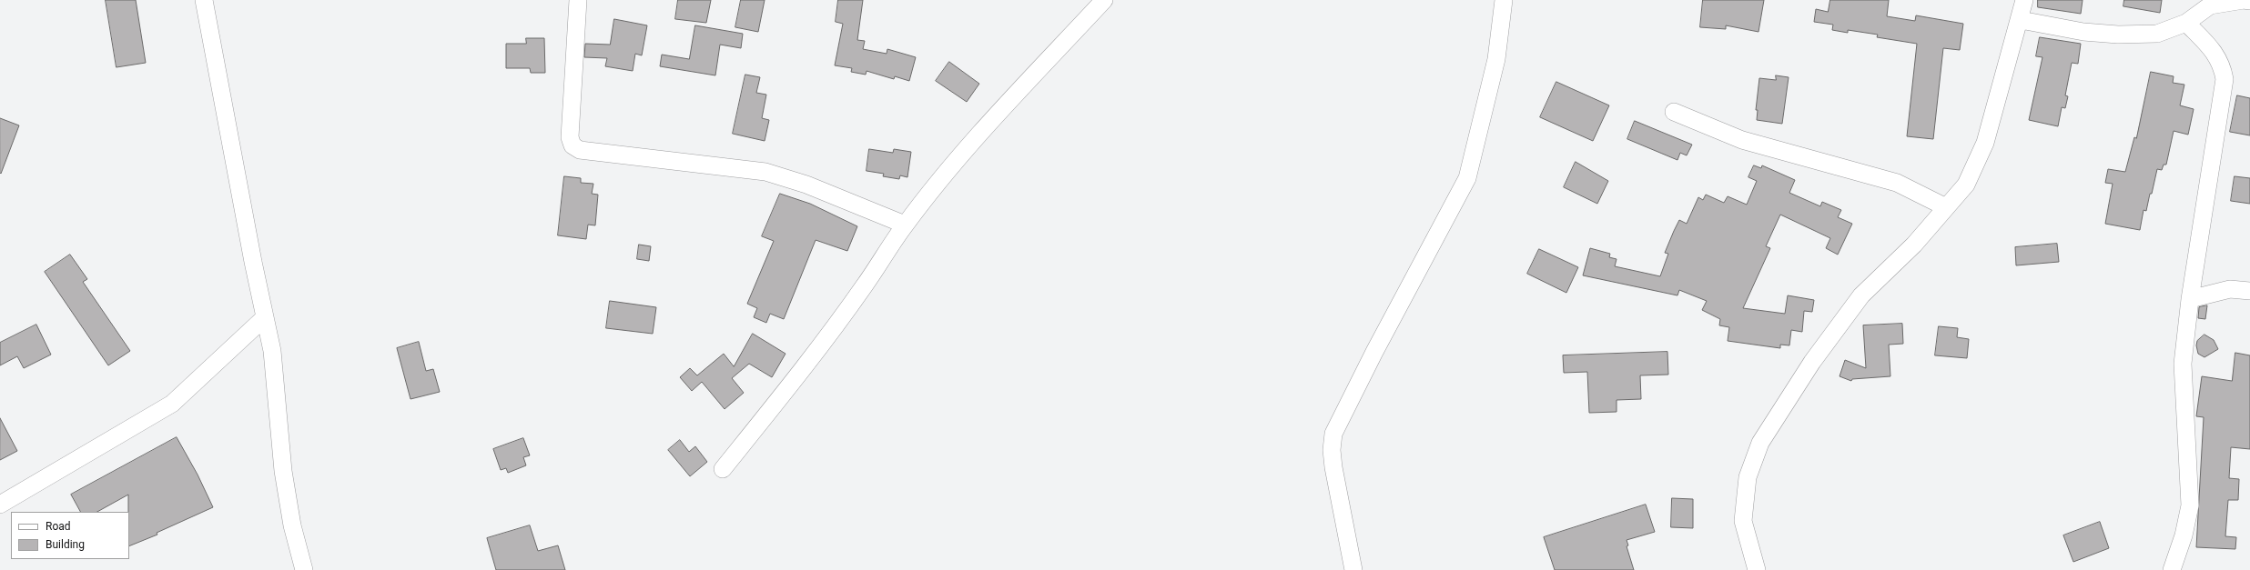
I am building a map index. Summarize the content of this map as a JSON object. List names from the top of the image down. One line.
{"legend":["Road","Building"]}
